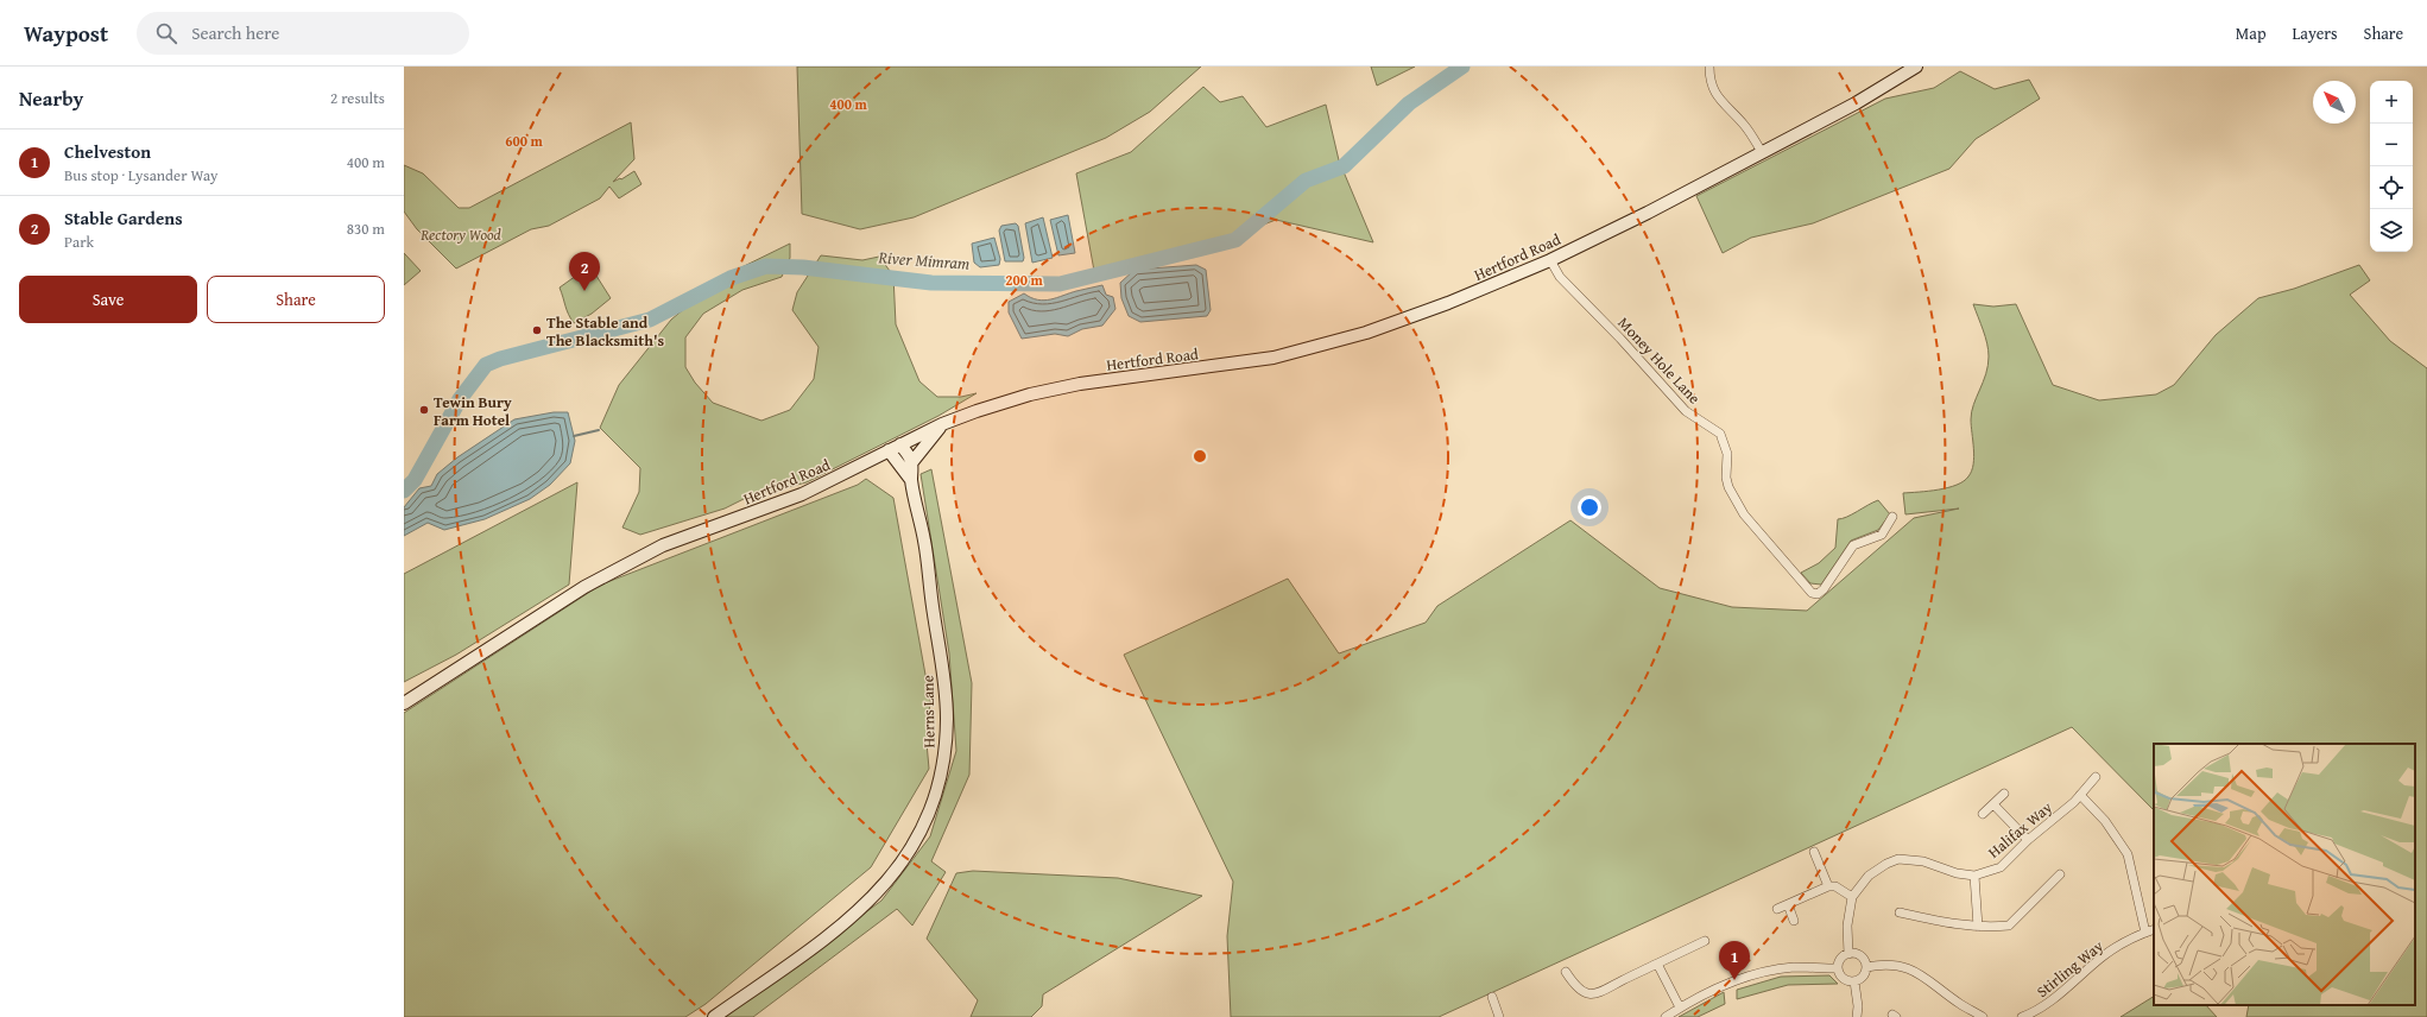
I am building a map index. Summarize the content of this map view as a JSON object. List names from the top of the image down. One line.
{"streets":{"main road":["Hertford Road","Herns Lane"],"street":["Money Hole Lane","Halifax Way","Stirling Way"]},"crossings":[["Hertford Road","Money Hole Lane"],["Hertford Road","Herns Lane"]],"water":["River Mimram"],"parks":["Rectory Wood"],"places":["The Stable and The Blacksmith's","Tewin Bury Farm Hotel"],"north":"top left","page":{"header":"Waypost","search":"Search here","nav":["Map","Layers","Share"],"heading":["Nearby","2 results"],"map_buttons":["+","−"],"list":[{"mark":"1","name":"Chelveston","note":"Bus stop · Lysander Way","value":"400 m"},{"mark":"2","name":"Stable Gardens","note":"Park","value":"830 m"}],"pins":["2","1"],"buttons":["Save","Share"]},"rings":["400 m","600 m","200 m"]}
